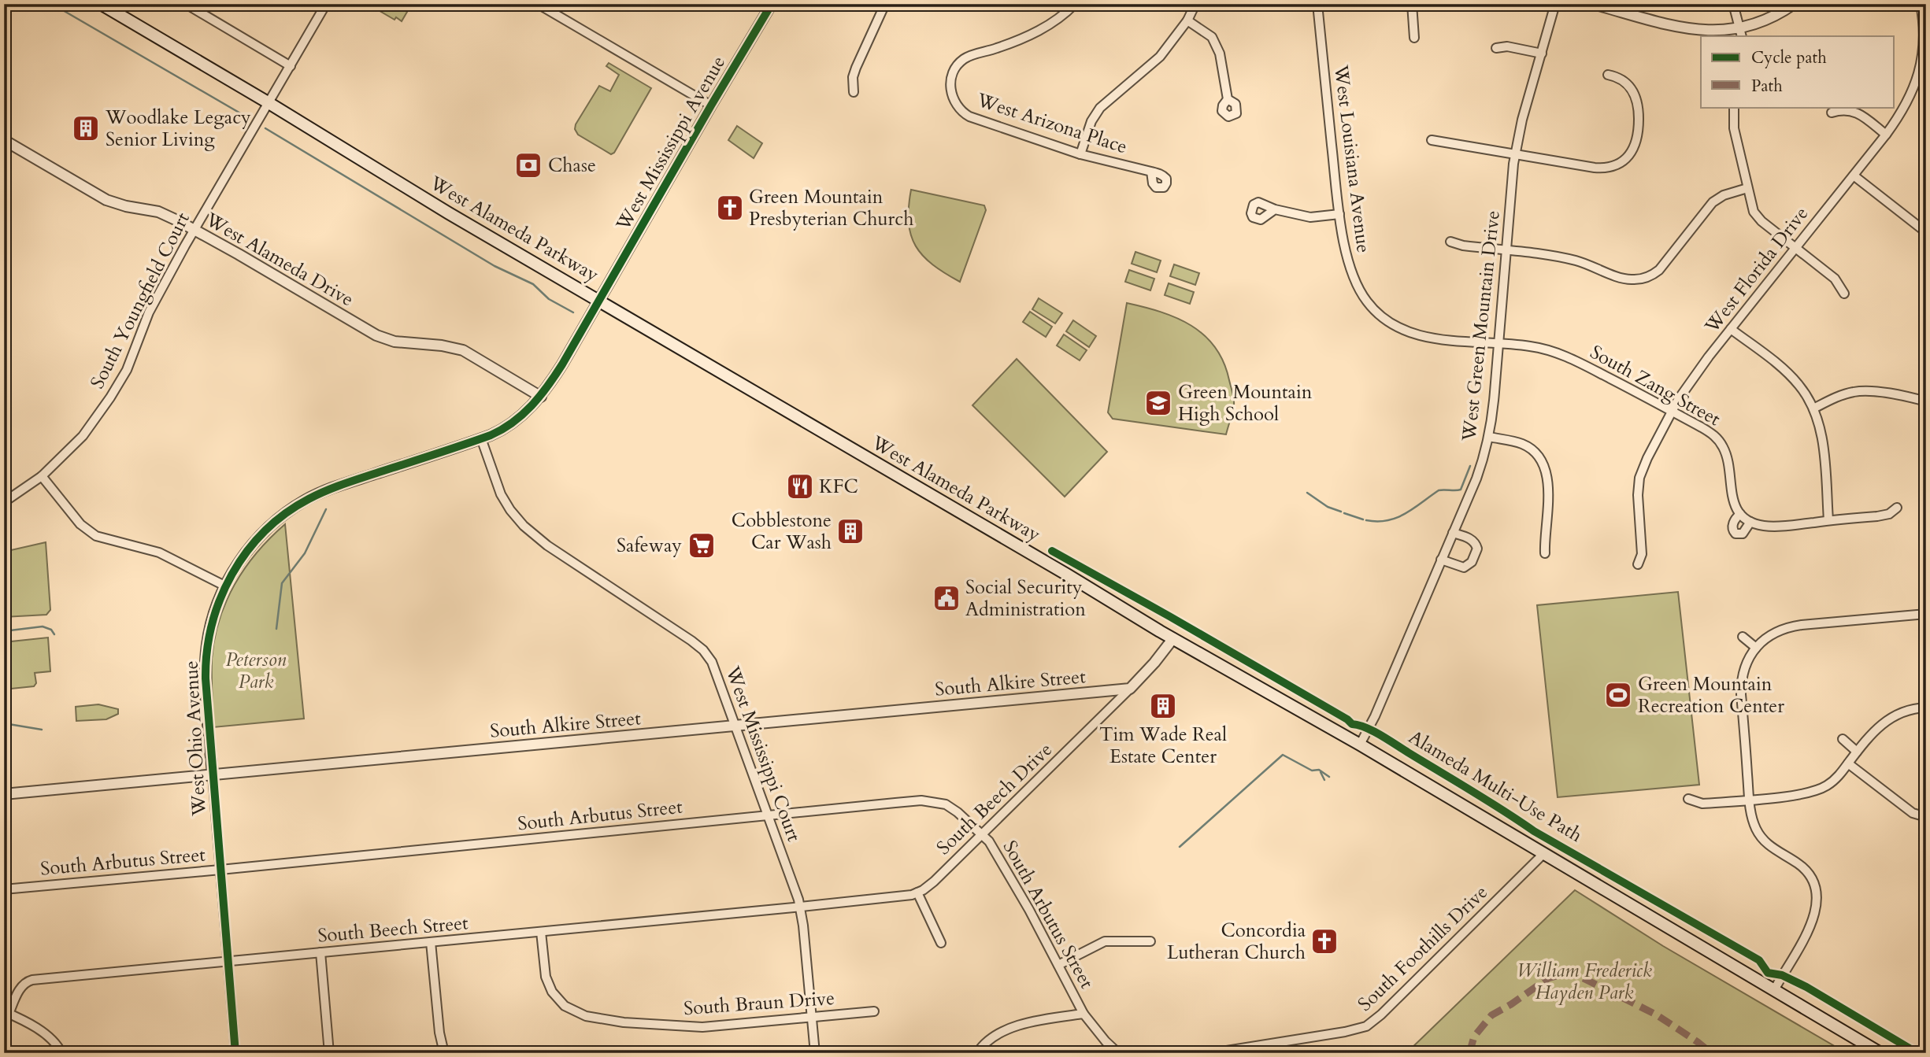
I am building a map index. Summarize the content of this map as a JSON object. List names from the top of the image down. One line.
{"streets":{"main road":["West Alameda Parkway"],"street":["West Arizona Place","West Mississippi Avenue","West Louisiana Avenue","West Alameda Drive","West Florida Drive","South Youngfield Court","West Green Mountain Drive","South Zang Street","South Alkire Street","West Ohio Avenue","West Mississippi Court","South Beech Drive","South Arbutus Street","South Beech Street","South Foothills Drive","South Braun Drive"],"cycle path":["Alameda Multi-Use Path"]},"crossings":[["West Mississippi Avenue","West Alameda Parkway"],["West Mississippi Avenue","West Ohio Avenue"],["West Louisiana Avenue","West Green Mountain Drive"],["West Louisiana Avenue","South Zang Street"],["West Alameda Parkway","South Youngfield Court"],["West Alameda Parkway","West Green Mountain Drive"],["West Alameda Parkway","West Ohio Avenue"],["West Alameda Parkway","South Beech Drive"],["West Alameda Parkway","South Foothills Drive"],["West Alameda Drive","South Youngfield Court"],["West Alameda Drive","West Ohio Avenue"],["West Florida Drive","South Zang Street"],["West Green Mountain Drive","South Zang Street"],["South Alkire Street","West Ohio Avenue"],["South Alkire Street","West Mississippi Court"],["South Alkire Street","South Beech Drive"],["West Ohio Avenue","West Mississippi Court"],["West Ohio Avenue","South Arbutus Street"],["West Ohio Avenue","South Beech Street"],["West Mississippi Court","South Beech Drive"],["West Mississippi Court","South Arbutus Street"],["West Mississippi Court","South Beech Street"],["West Mississippi Court","South Braun Drive"],["South Beech Drive","South Arbutus Street"],["South Beech Drive","South Beech Street"],["South Beech Street","South Braun Drive"]],"parks":["Peterson Park","William Frederick Hayden Park"],"places":{"building":["Woodlake Legacy Senior Living","Cobblestone Car Wash","Tim Wade Real Estate Center"],"bank":["Chase"],"church":["Green Mountain Presbyterian Church","Concordia Lutheran Church"],"school or university":["Green Mountain High School"],"restaurant":["KFC"],"supermarket":["Safeway"],"public building":["Social Security Administration"],"sports":["Green Mountain Recreation Center"]},"legend":["Cycle path","Path"]}
